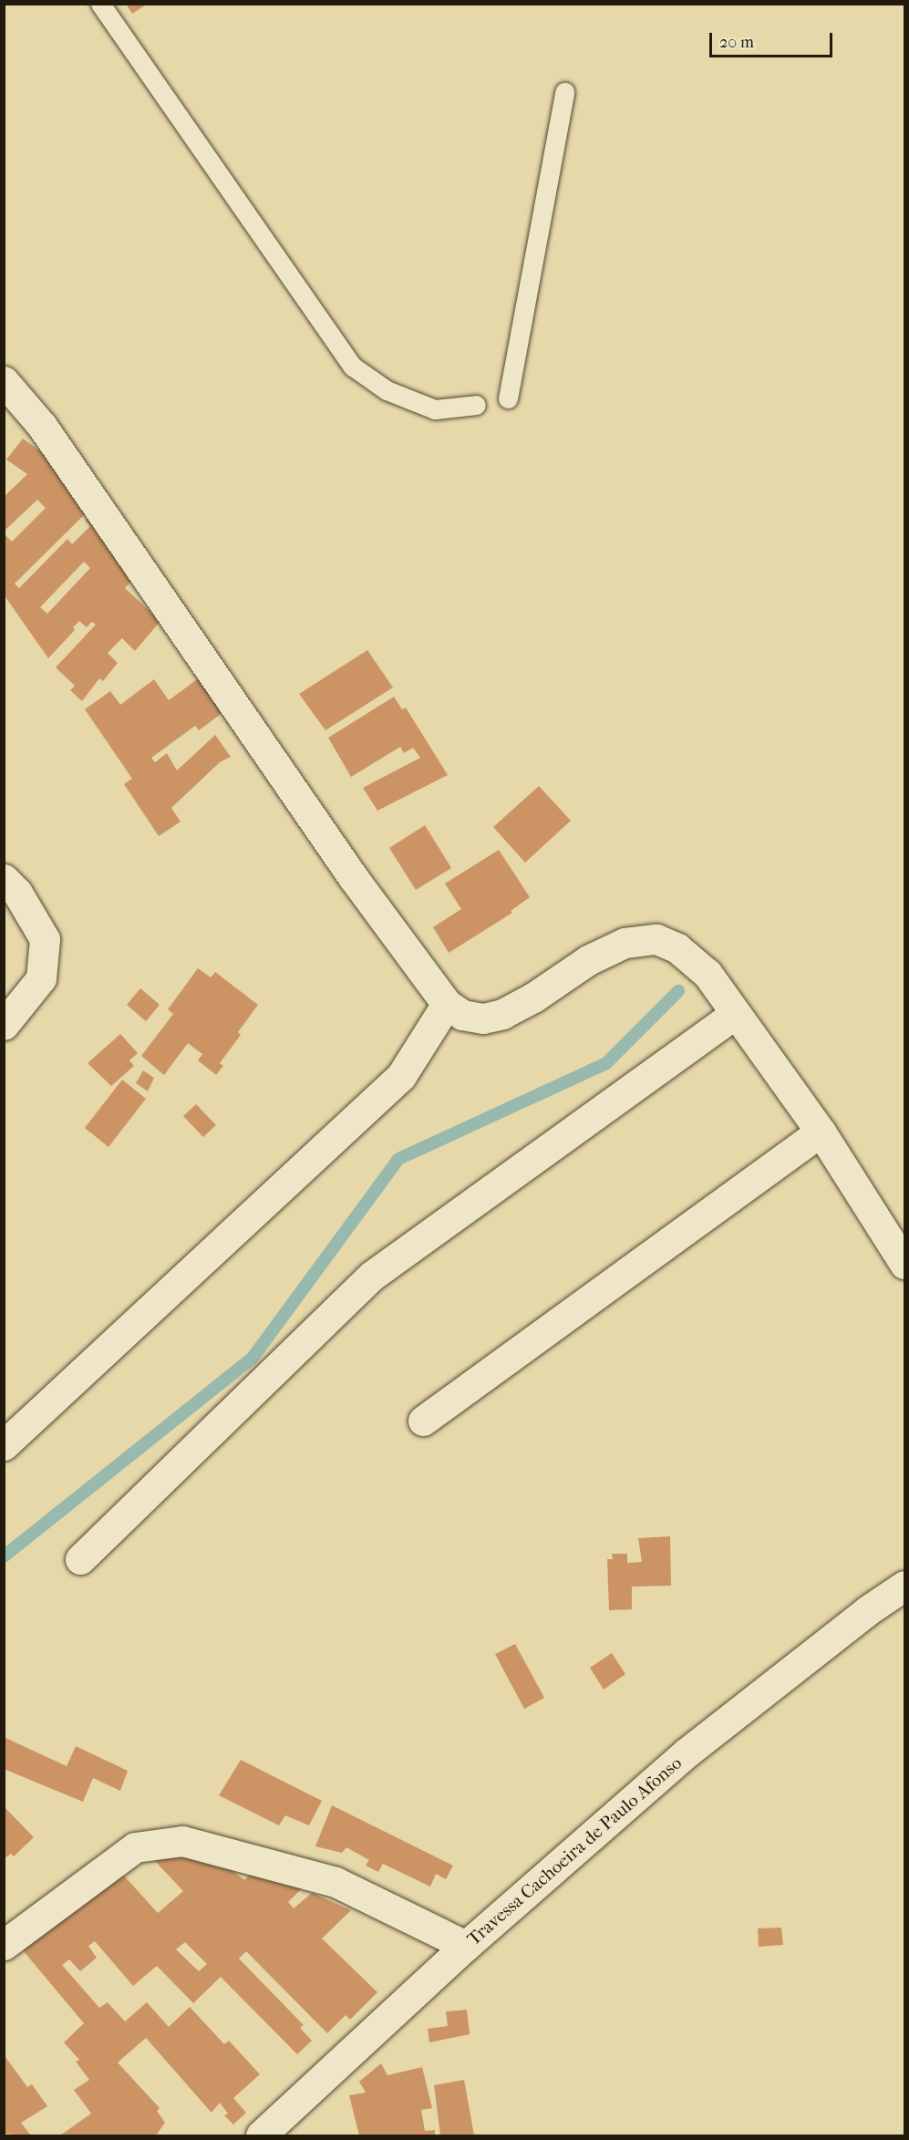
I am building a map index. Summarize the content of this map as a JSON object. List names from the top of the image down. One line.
{"streets":{"street":["Travessa Cachoeira de Paulo Afonso"]},"scale_bar":"20 m"}
